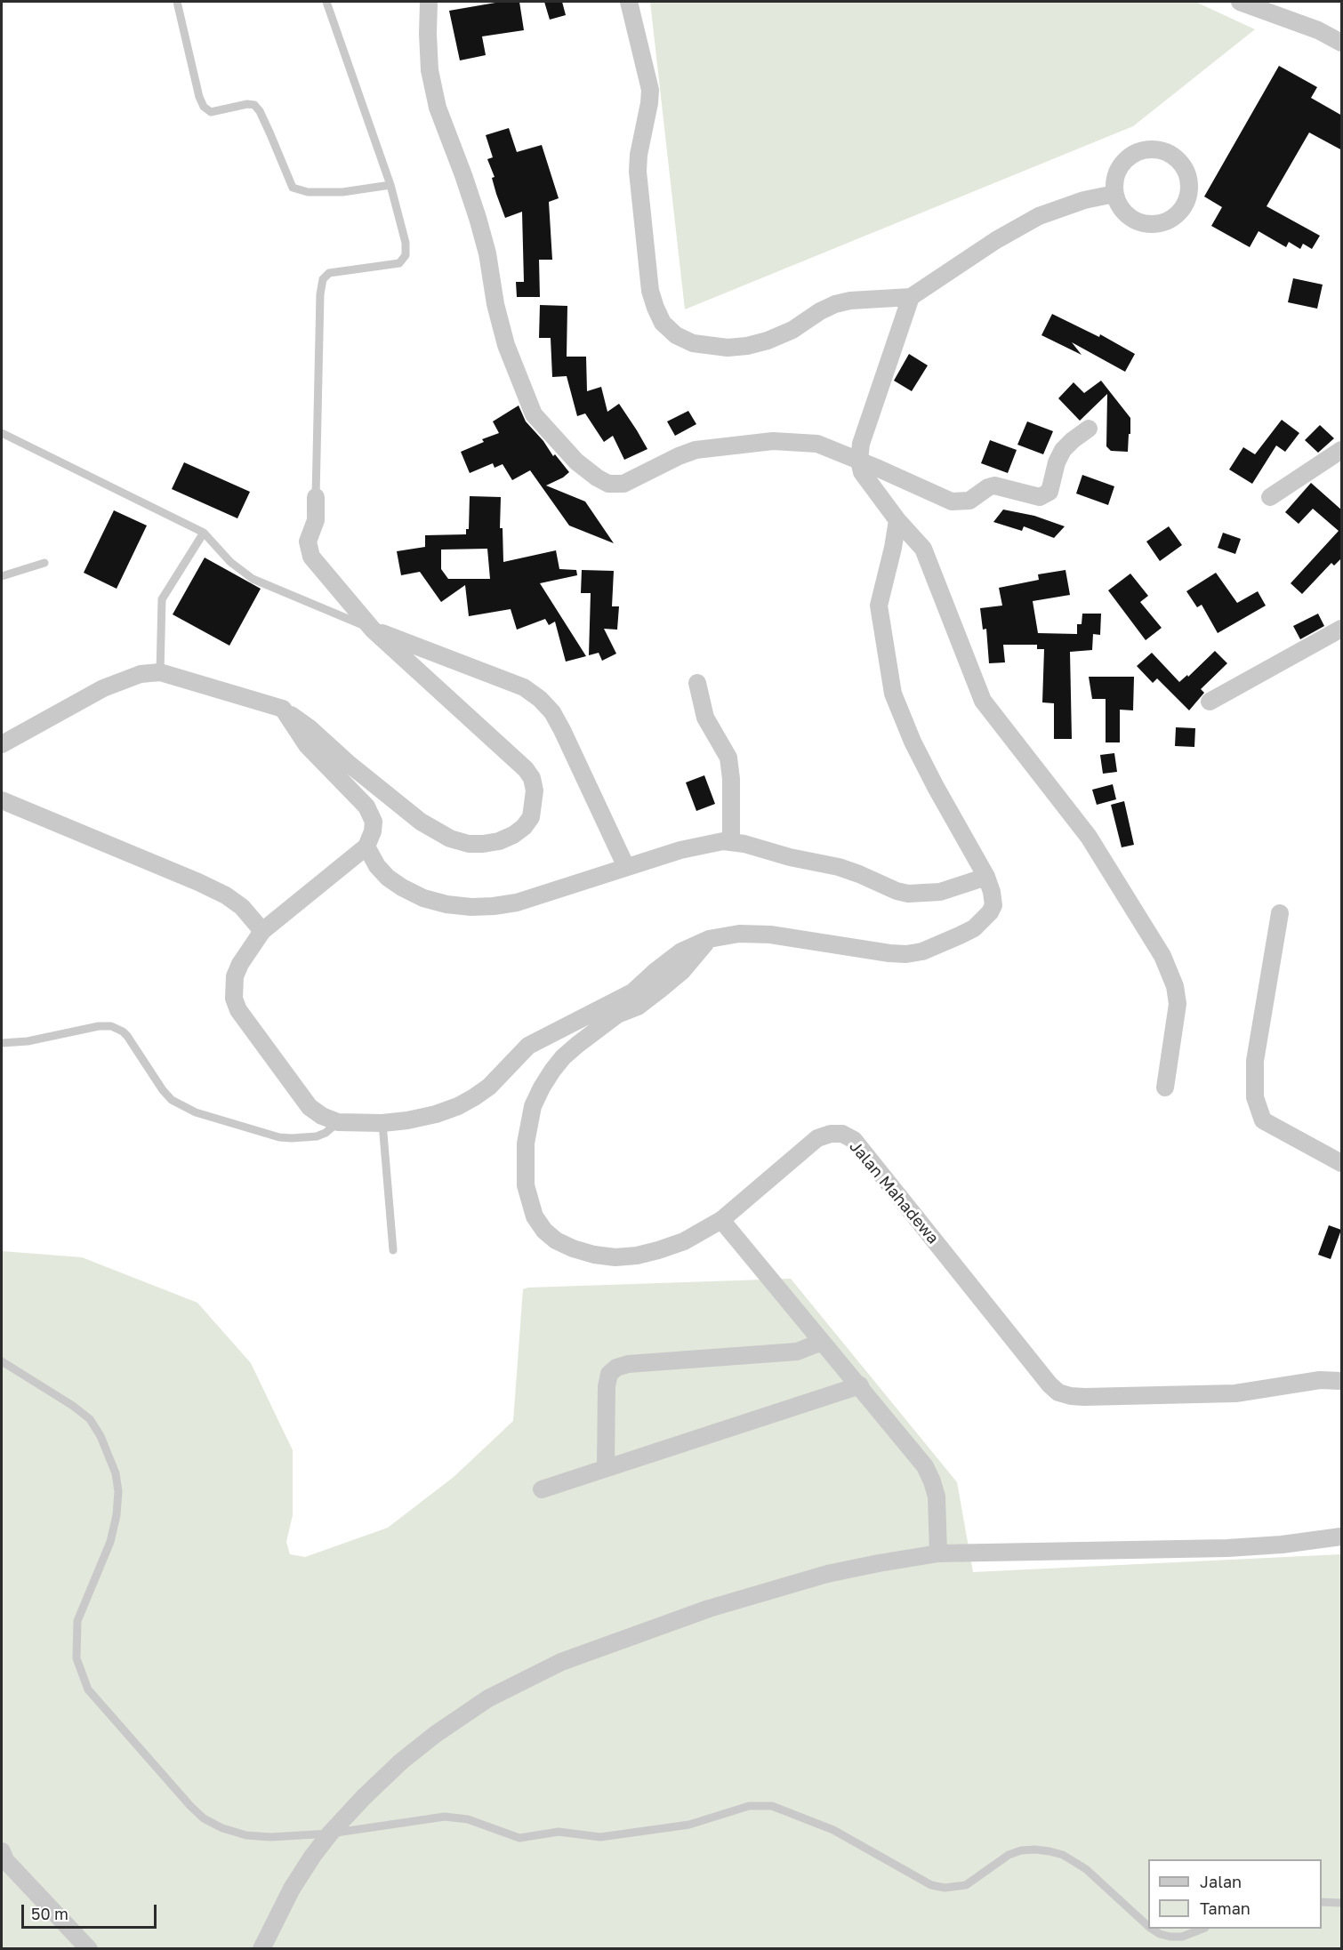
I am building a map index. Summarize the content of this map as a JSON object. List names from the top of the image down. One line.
{"streets":{"street":["Jalan Mahadewa"]},"legend":["Jalan","Taman"],"scale_bar":"50 m"}
